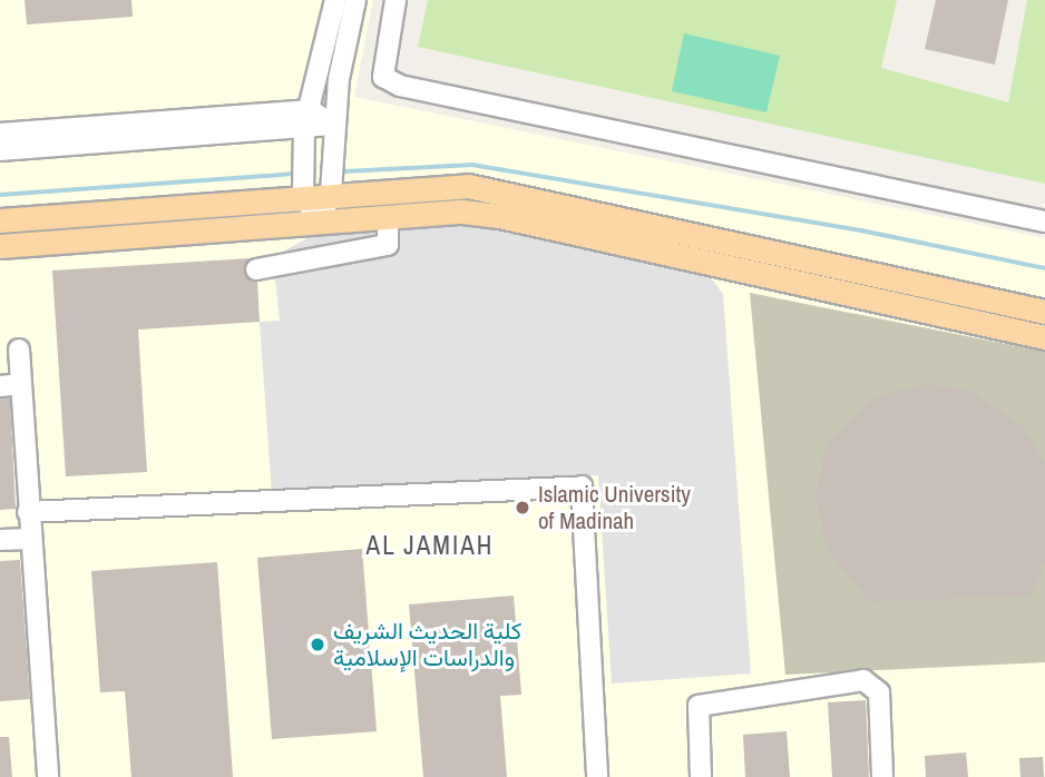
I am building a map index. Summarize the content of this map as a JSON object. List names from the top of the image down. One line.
{"districts":["AL JAMIAH"],"places":["Islamic University of Madinah","كلية الحديث الشريف والدراسات الإسلامية"]}
